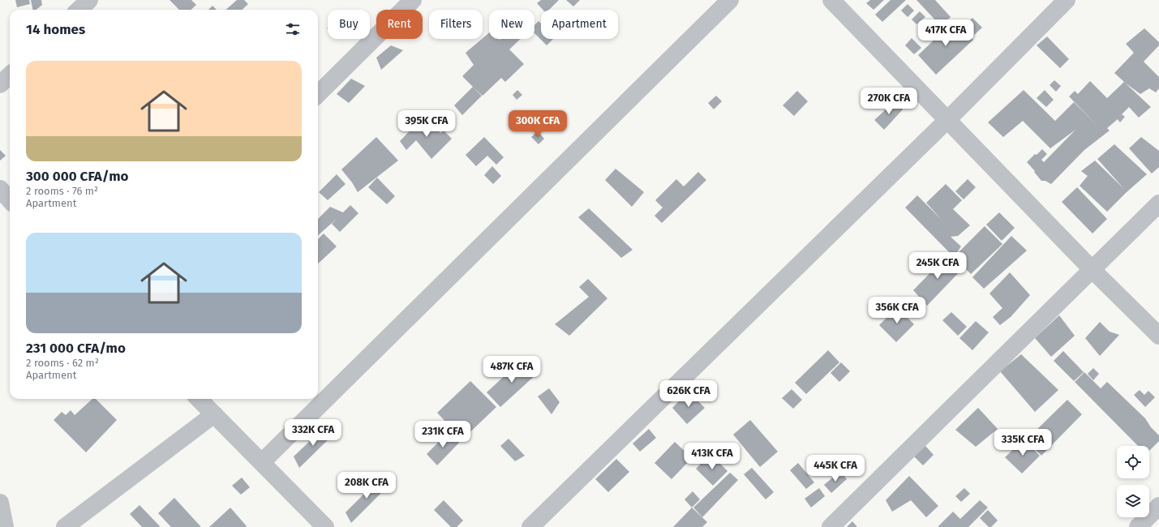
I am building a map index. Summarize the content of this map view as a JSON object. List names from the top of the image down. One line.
{"page":{"chip":["Buy","Rent","Filters","New","Apartment"],"heading":"14 homes","price":["417K CFA","270K CFA","395K CFA","300K CFA","245K CFA","356K CFA","487K CFA","626K CFA","332K CFA","231K CFA","335K CFA","413K CFA","445K CFA","208K CFA"],"list":[{"name":"300 000 CFA/mo","note":"2 rooms · 76 m² · Apartment"},{"name":"231 000 CFA/mo","note":"2 rooms · 62 m² · Apartment"}]}}
